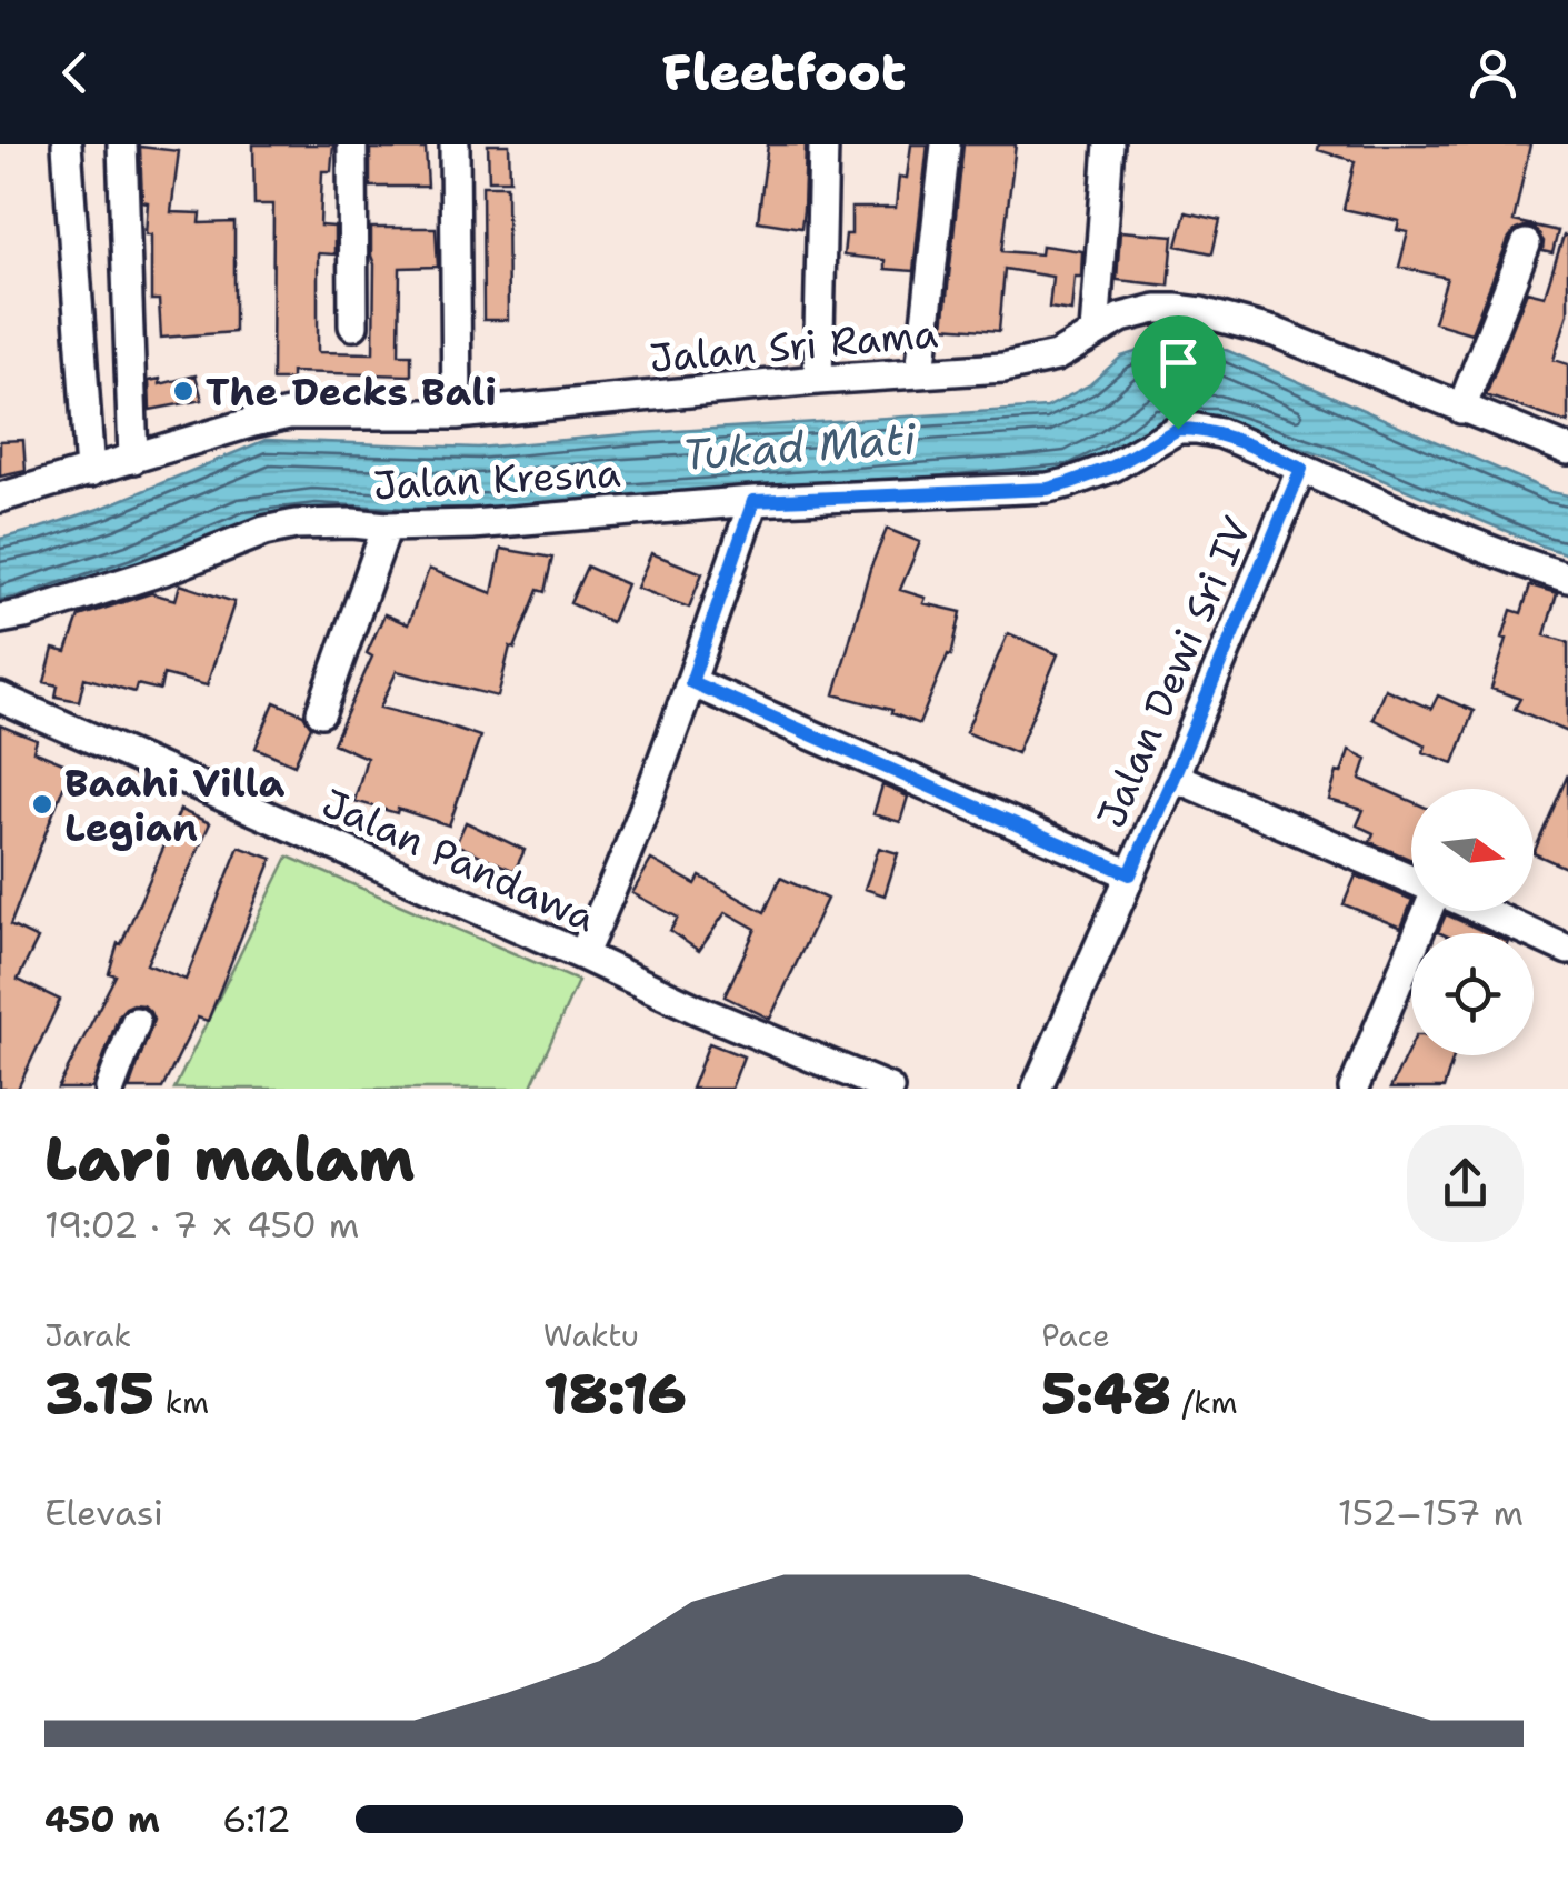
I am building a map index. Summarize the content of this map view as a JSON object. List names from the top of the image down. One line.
{"streets":{"street":["Jalan Sri Rama","Jalan Kresna","Jalan Dewi Sri IV","Jalan Pandawa"]},"crossings":[["Jalan Kresna","Jalan Dewi Sri IV"]],"water":["Tukad Mati"],"places":["The Decks Bali","Baahi Villa Legian"],"north":"right","page":{"header":"Fleetfoot","heading":["Lari malam","19:02 · 7 × 450 m"],"stats":[["Jarak","3.15 km"],["Waktu","18:16"],["Pace","5:48 /km"]],"chart":["Elevasi","152–157 m"],"list":[{"name":"450 m","note":"6:12"}]}}
